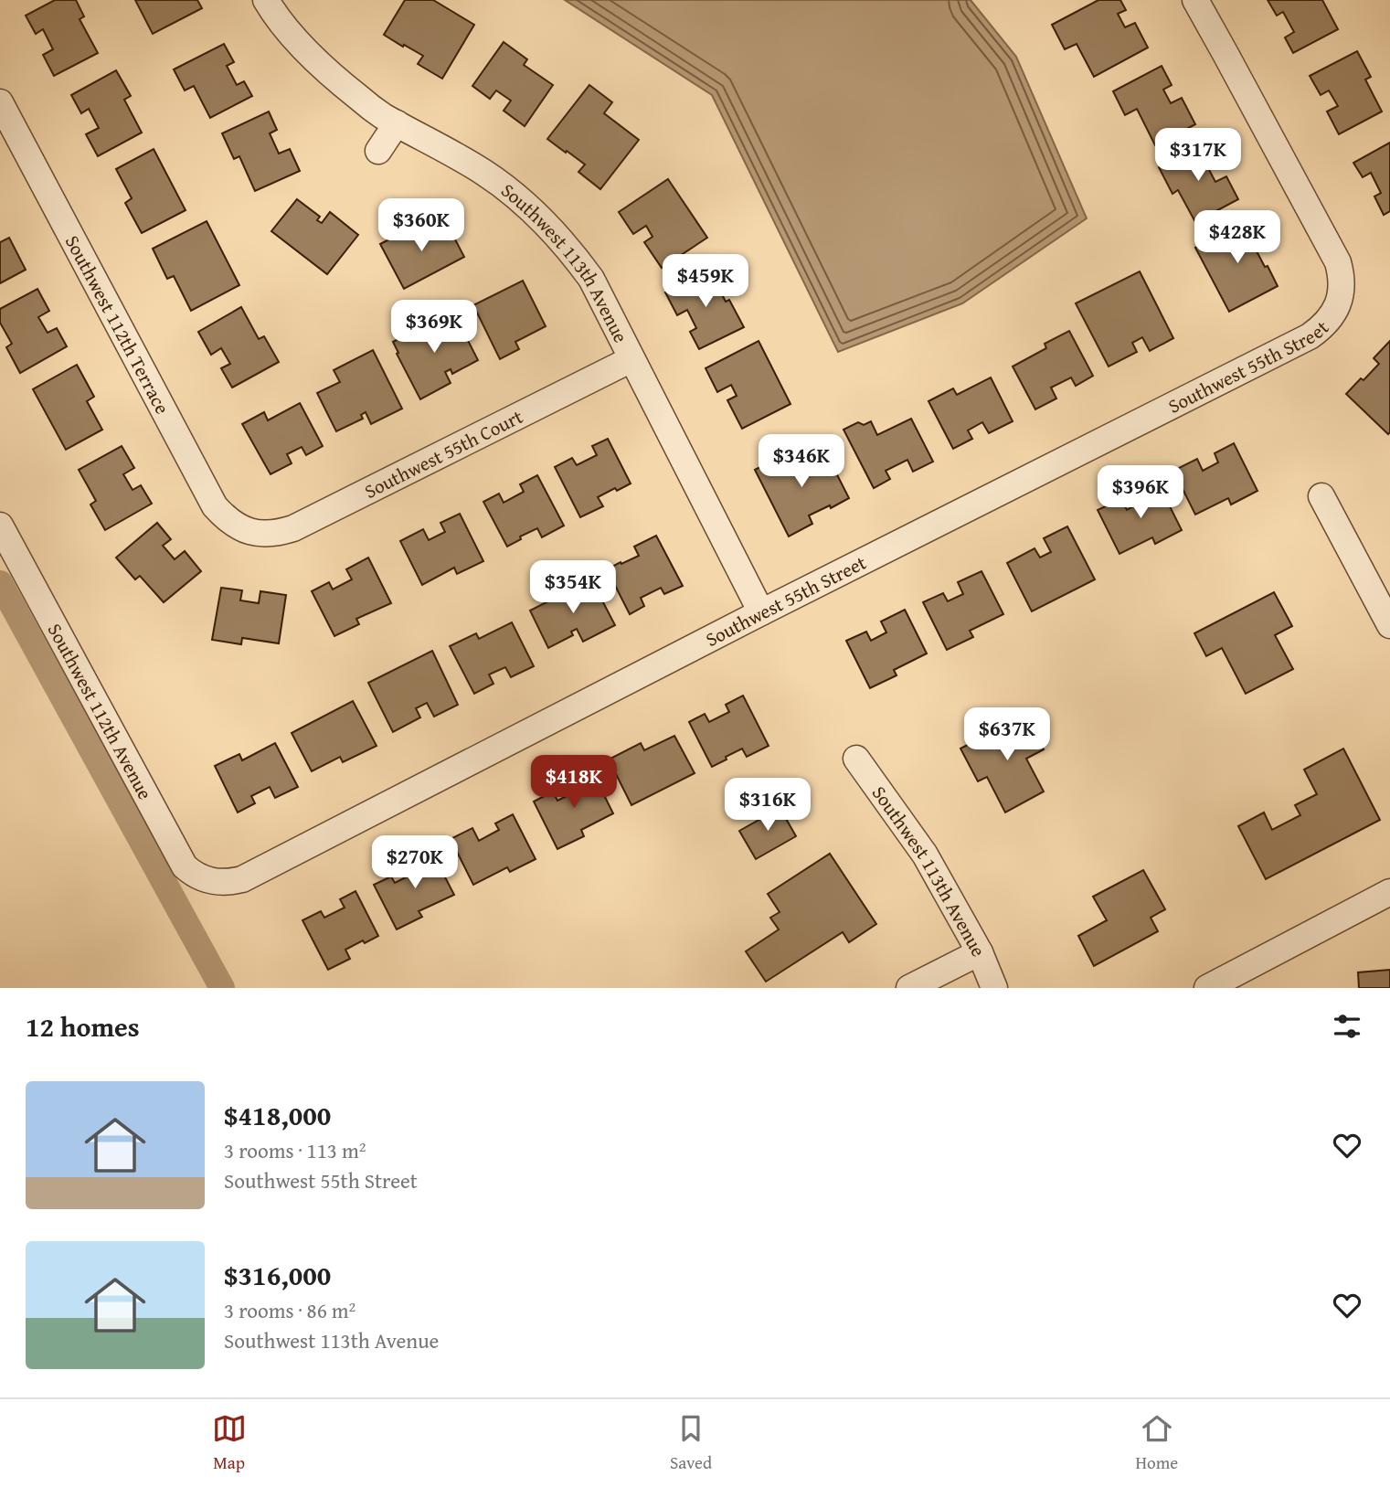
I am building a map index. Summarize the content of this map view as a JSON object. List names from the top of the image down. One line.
{"streets":{"street":["Southwest 113th Avenue","Southwest 112th Terrace","Southwest 55th Street","Southwest 55th Court","Southwest 112th Avenue"]},"crossings":[["Southwest 113th Avenue","Southwest 55th Street"],["Southwest 113th Avenue","Southwest 55th Court"],["Southwest 112th Terrace","Southwest 55th Court"],["Southwest 55th Street","Southwest 112th Avenue"]],"page":{"price":["$317K","$360K","$428K","$459K","$369K","$346K","$396K","$354K","$637K","$418K","$316K","$270K"],"heading":"12 homes","list":[{"name":"$418,000","note":"3 rooms · 113 m² · Southwest 55th Street"},{"name":"$316,000","note":"3 rooms · 86 m² · Southwest 113th Avenue"}],"tabs":["Map","Saved","Home"]}}
